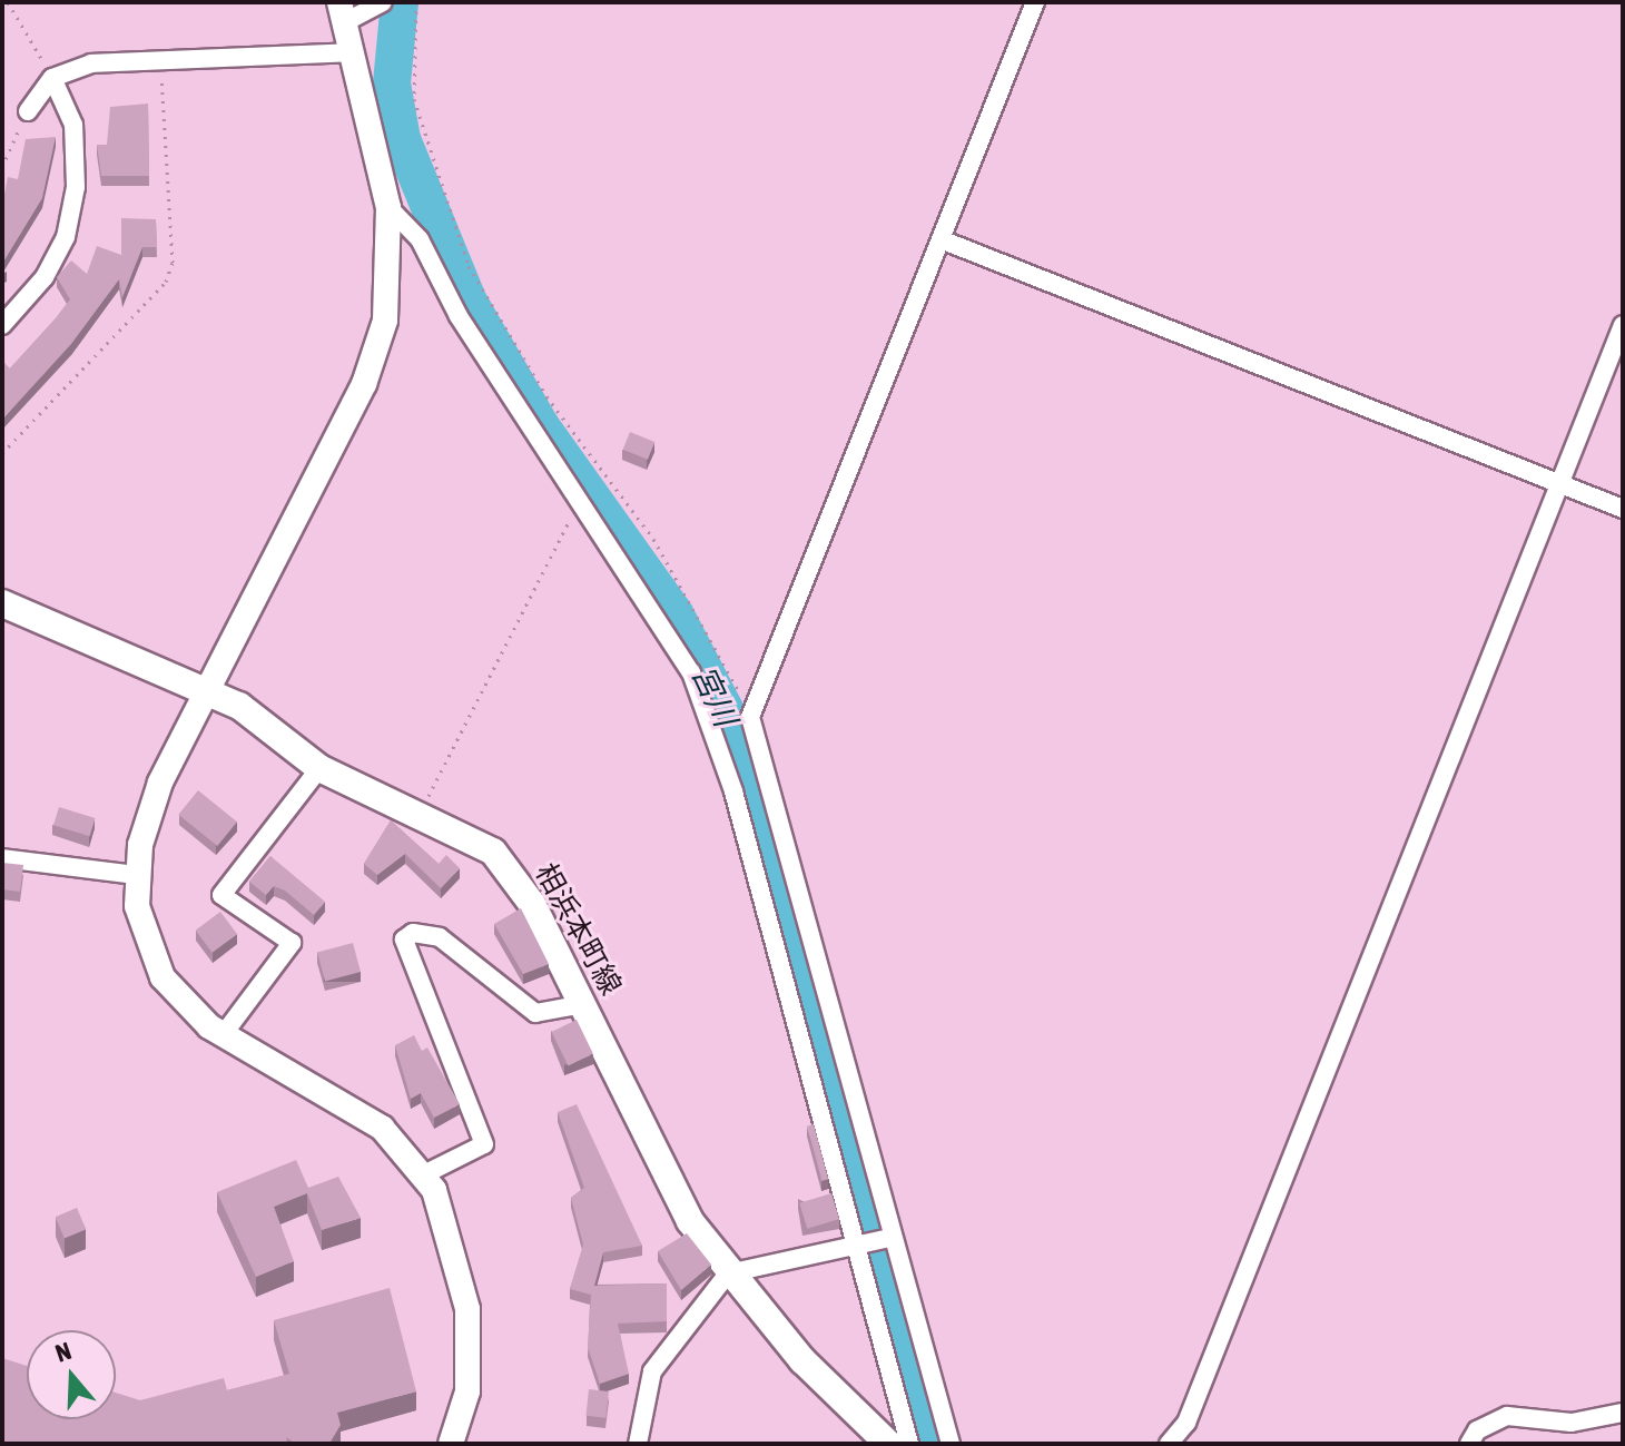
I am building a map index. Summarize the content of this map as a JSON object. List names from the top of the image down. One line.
{"streets":{"main road":["相浜本町線"]},"water":["宮川"],"north":"top"}
